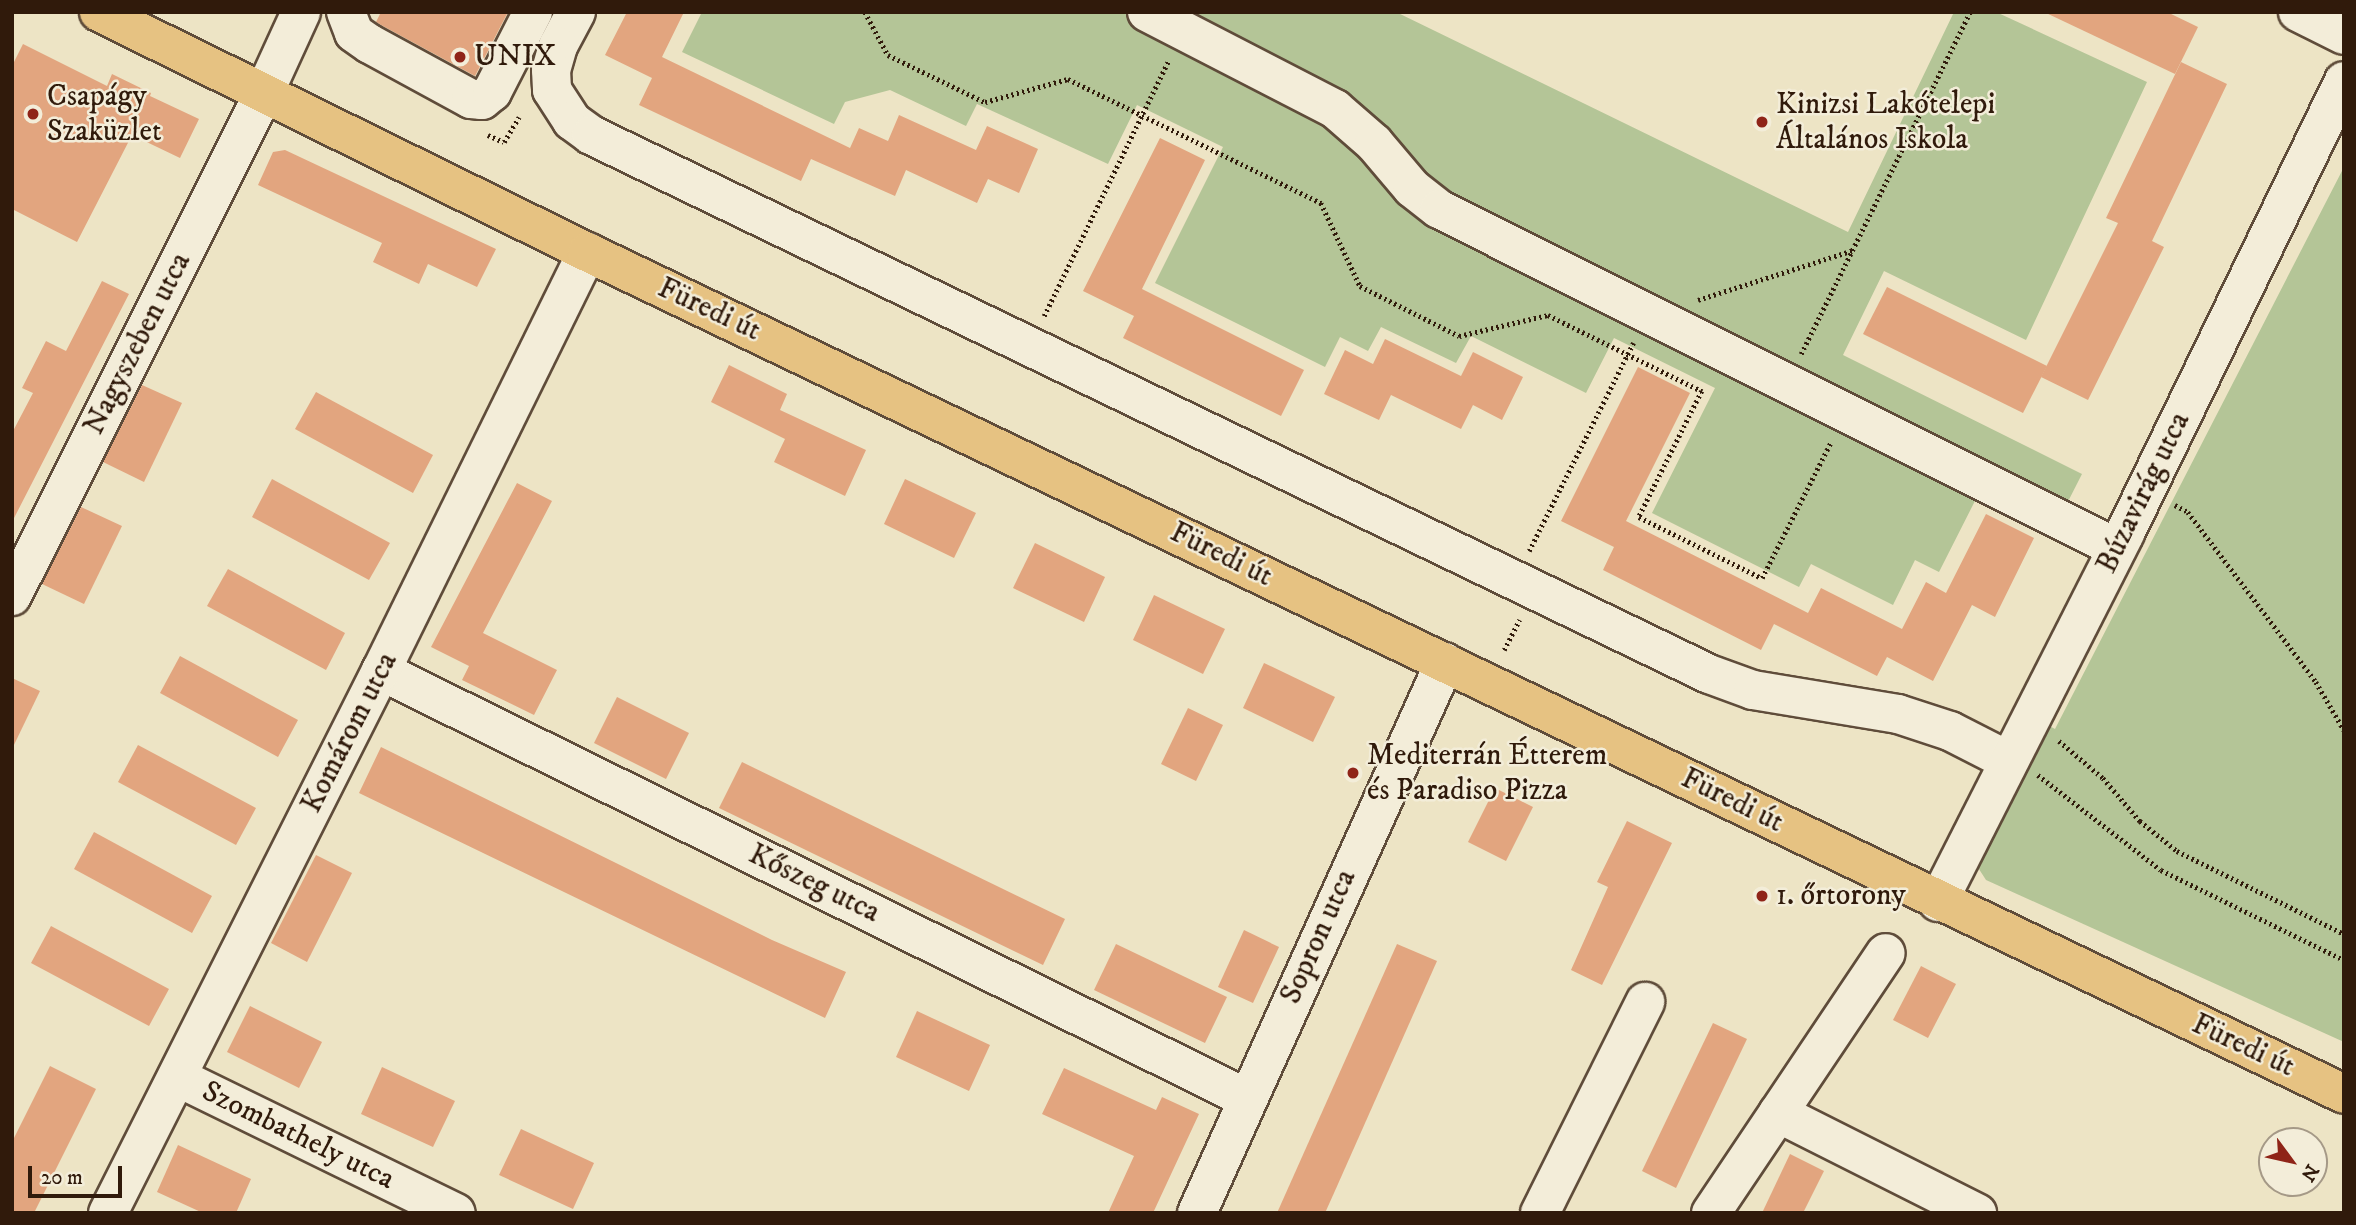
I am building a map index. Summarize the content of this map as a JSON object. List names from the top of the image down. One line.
{"streets":{"main road":["Füredi út"],"street":["Nagyszeben utca","Búzavirág utca","Komárom utca","Kőszeg utca","Sopron utca","Szombathely utca"]},"crossings":[["Füredi út","Nagyszeben utca"],["Füredi út","Búzavirág utca"],["Füredi út","Komárom utca"],["Füredi út","Sopron utca"],["Komárom utca","Kőszeg utca"],["Komárom utca","Szombathely utca"],["Kőszeg utca","Sopron utca"]],"places":["UNIX","Csapágy Szaküzlet","Kinizsi Lakótelepi Általános Iskola","Mediterrán Étterem és Paradiso Pizza","1. őrtorony"],"scale_bar":"20 m","north":"bottom right"}
